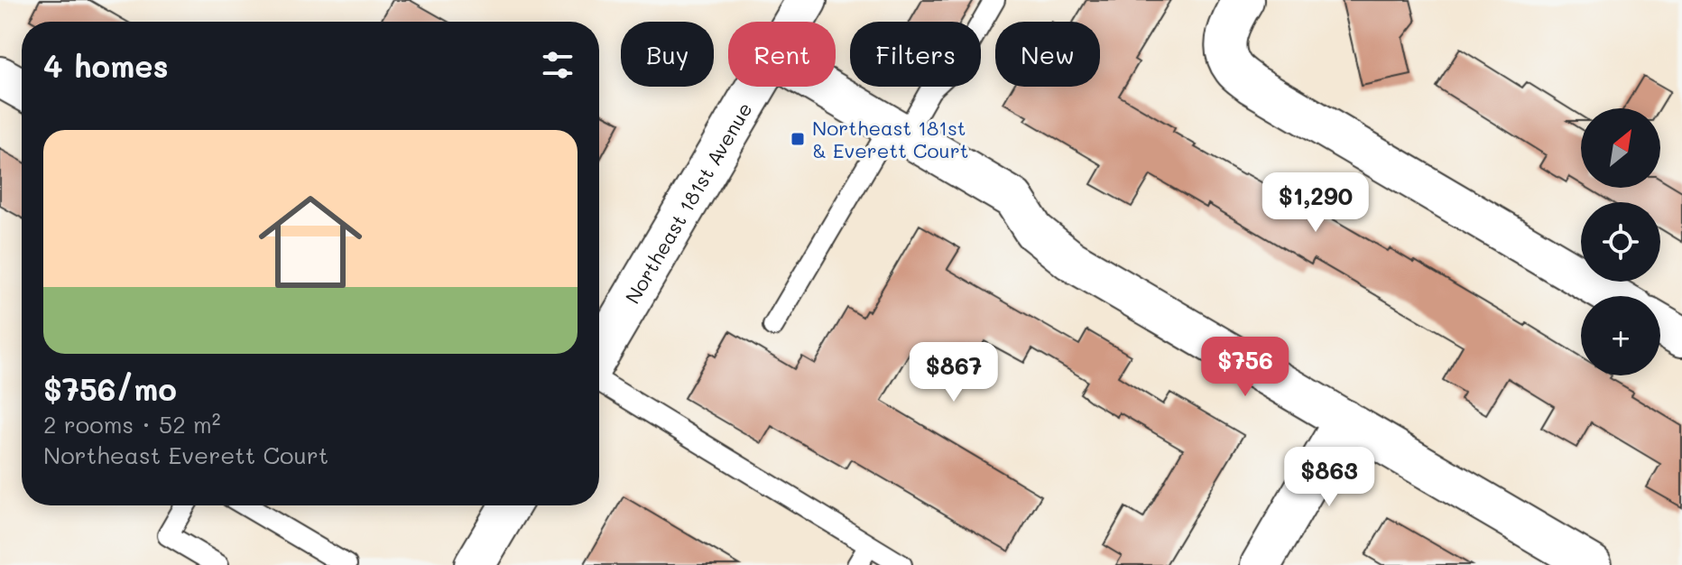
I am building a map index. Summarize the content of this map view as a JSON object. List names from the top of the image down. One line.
{"streets":{"street":["Northeast 181st Avenue"]},"places":{"transit":["Northeast 181st & Everett Court"]},"north":"top right","page":{"chip":["Buy","Rent","Filters","New"],"heading":"4 homes","map_buttons":"+","list":[{"name":"$756/mo","note":"2 rooms · 52 m² · Northeast Everett Court"}],"price":["$1,290","$756","$867","$863"]}}
